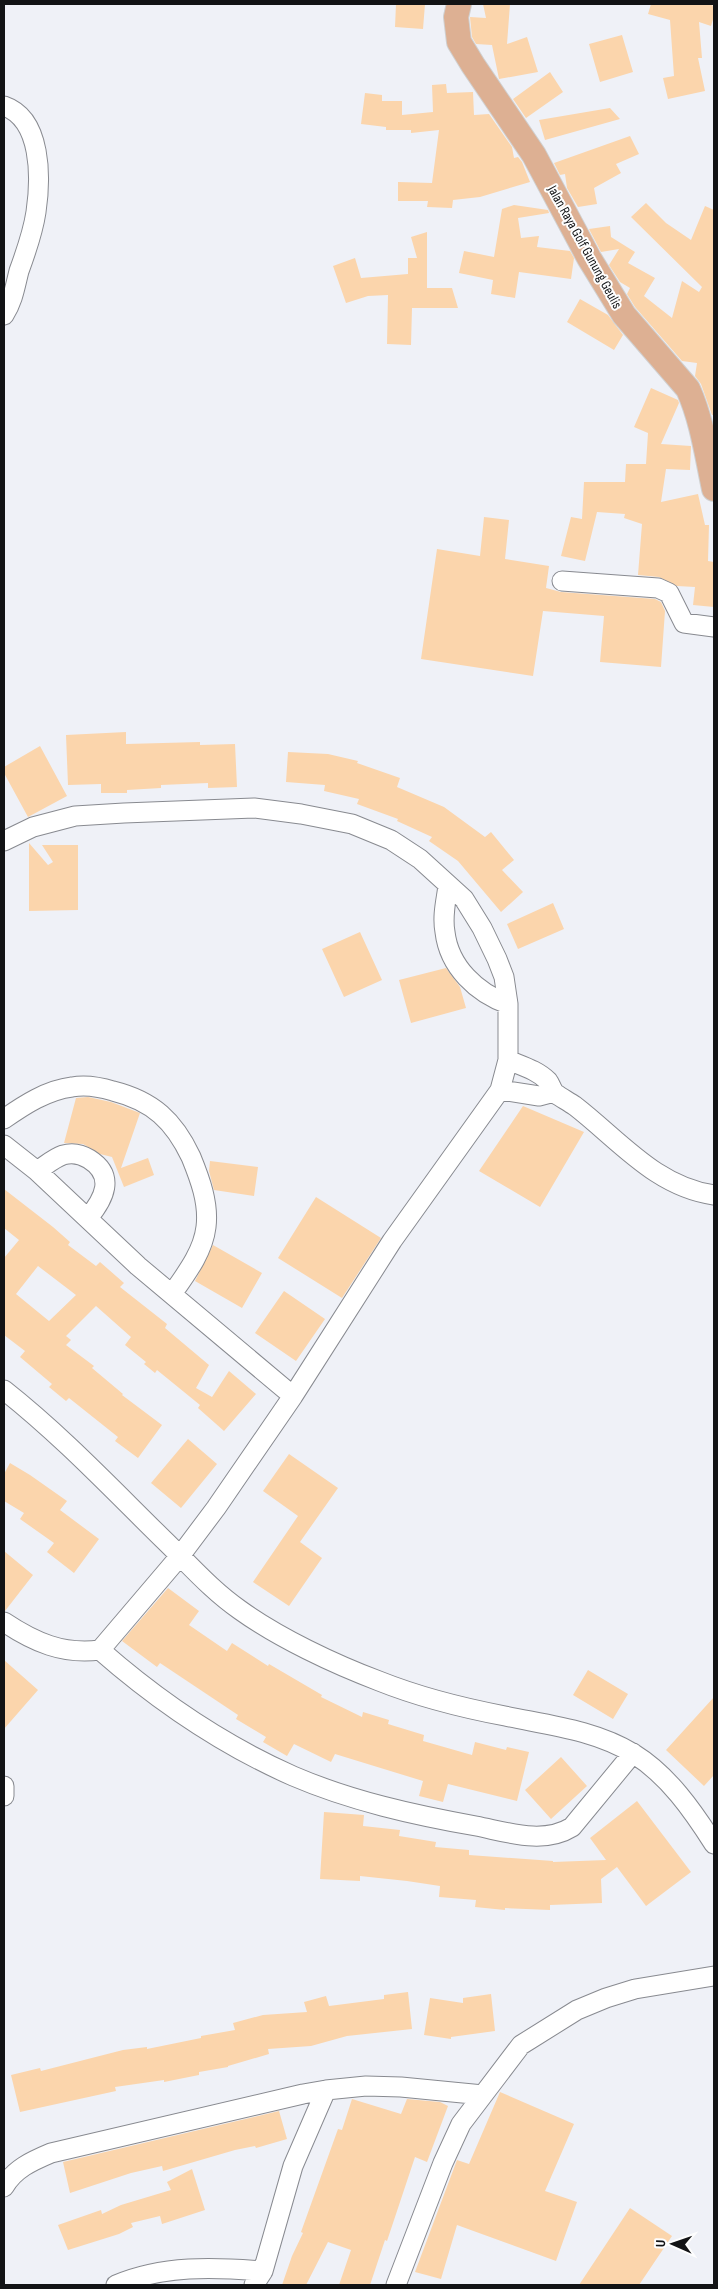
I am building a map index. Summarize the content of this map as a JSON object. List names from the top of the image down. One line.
{"streets":{"main road":["Jalan Raya Golf Gunung Geulis"]},"north":"left"}
